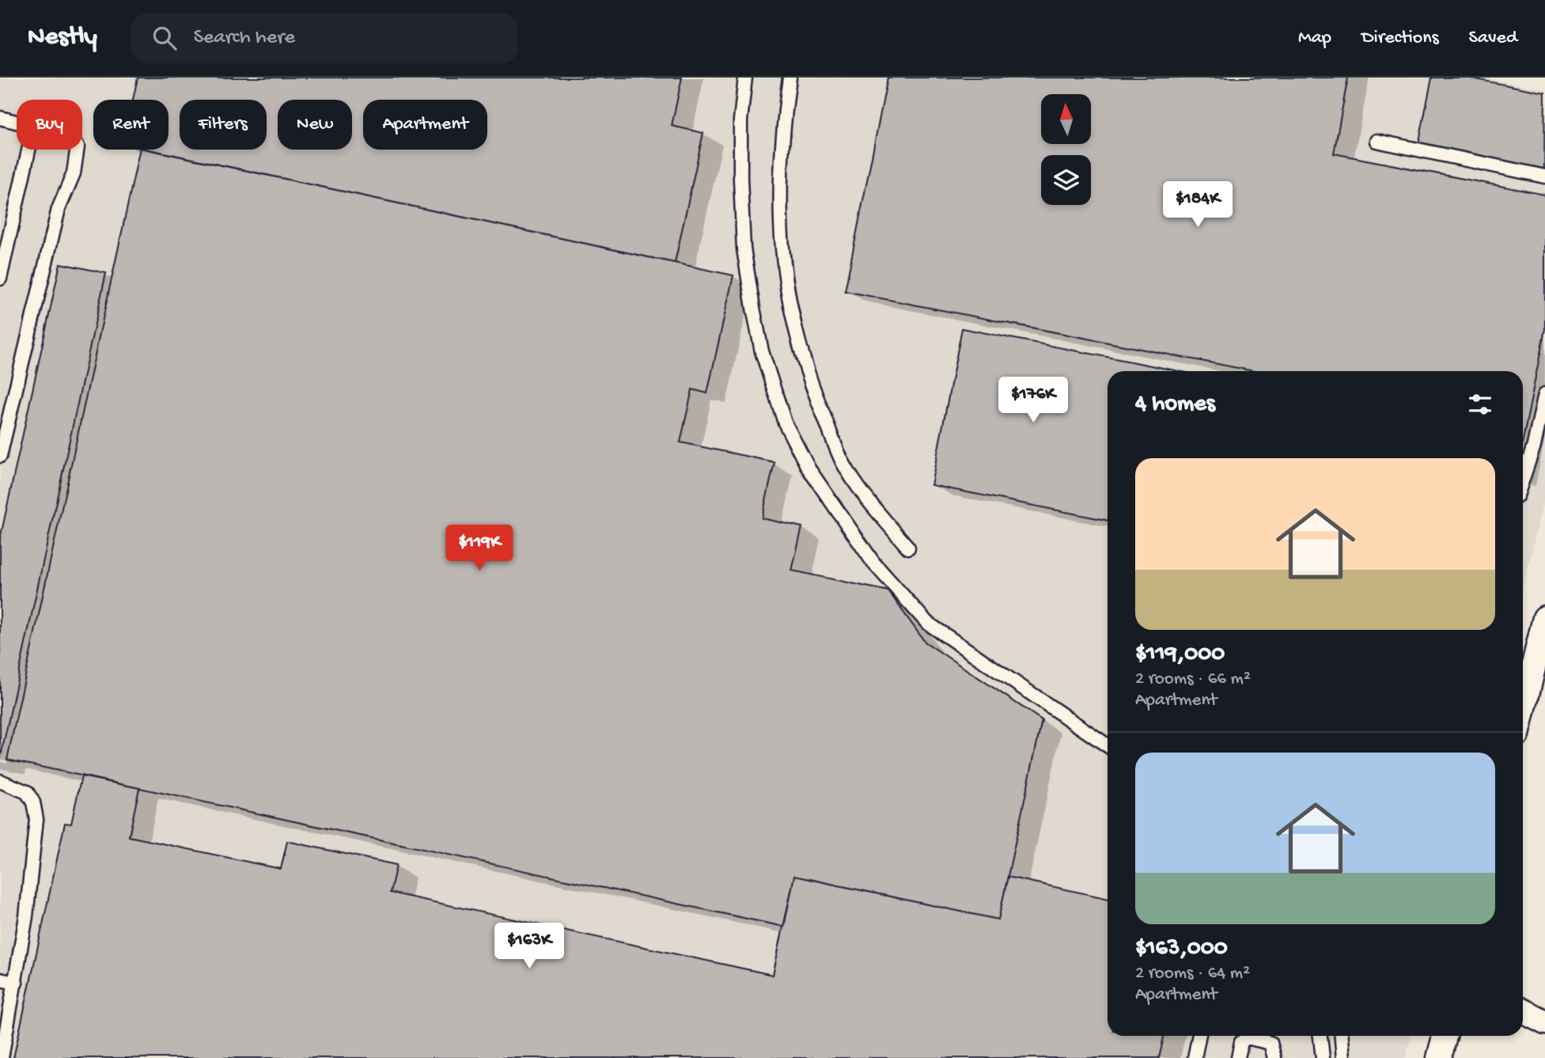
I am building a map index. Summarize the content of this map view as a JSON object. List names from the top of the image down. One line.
{"north":"top","page":{"header":"Nestly","search":"Search here","nav":["Map","Directions","Saved"],"chip":["Buy","Rent","Filters","New","Apartment"],"price":["$184K","$176K","$119K","$163K"],"heading":"4 homes","list":[{"name":"$119,000","note":"2 rooms · 66 m² · Apartment"},{"name":"$163,000","note":"2 rooms · 64 m² · Apartment"}]}}
